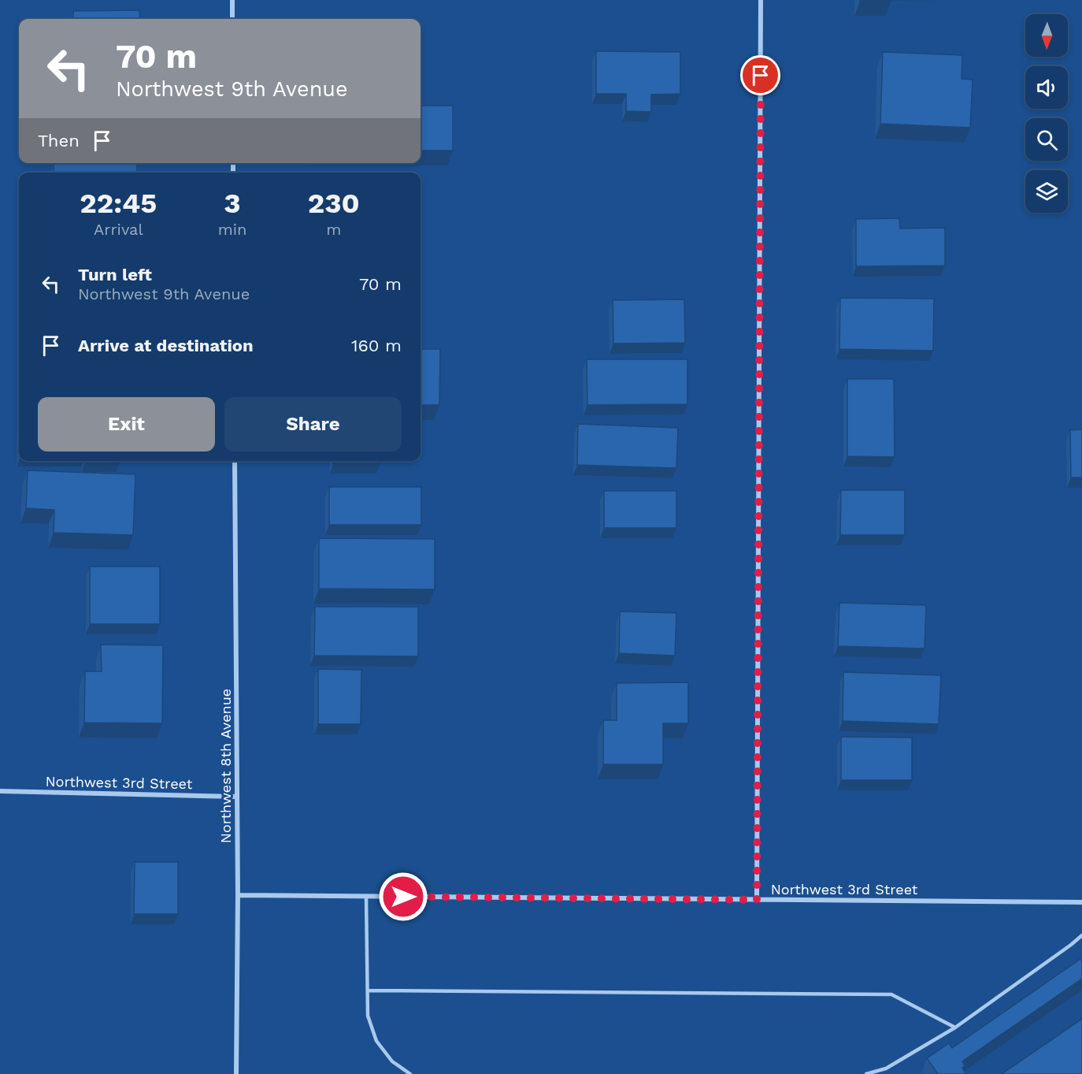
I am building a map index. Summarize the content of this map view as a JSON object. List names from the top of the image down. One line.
{"streets":{"street":["Northwest 8th Avenue","Northwest 3rd Street"]},"crossings":[["Northwest 8th Avenue","Northwest 3rd Street"]],"north":"bottom","page":{"turn":["70 m","Northwest 9th Avenue"],"then":"Then","eta":["22:45","Arrival","3","min","230","m"],"list":[{"name":"Turn left","note":"Northwest 9th Avenue","value":"70 m"},{"name":"Arrive at destination","value":"160 m"}],"buttons":["Exit","Share"]}}
